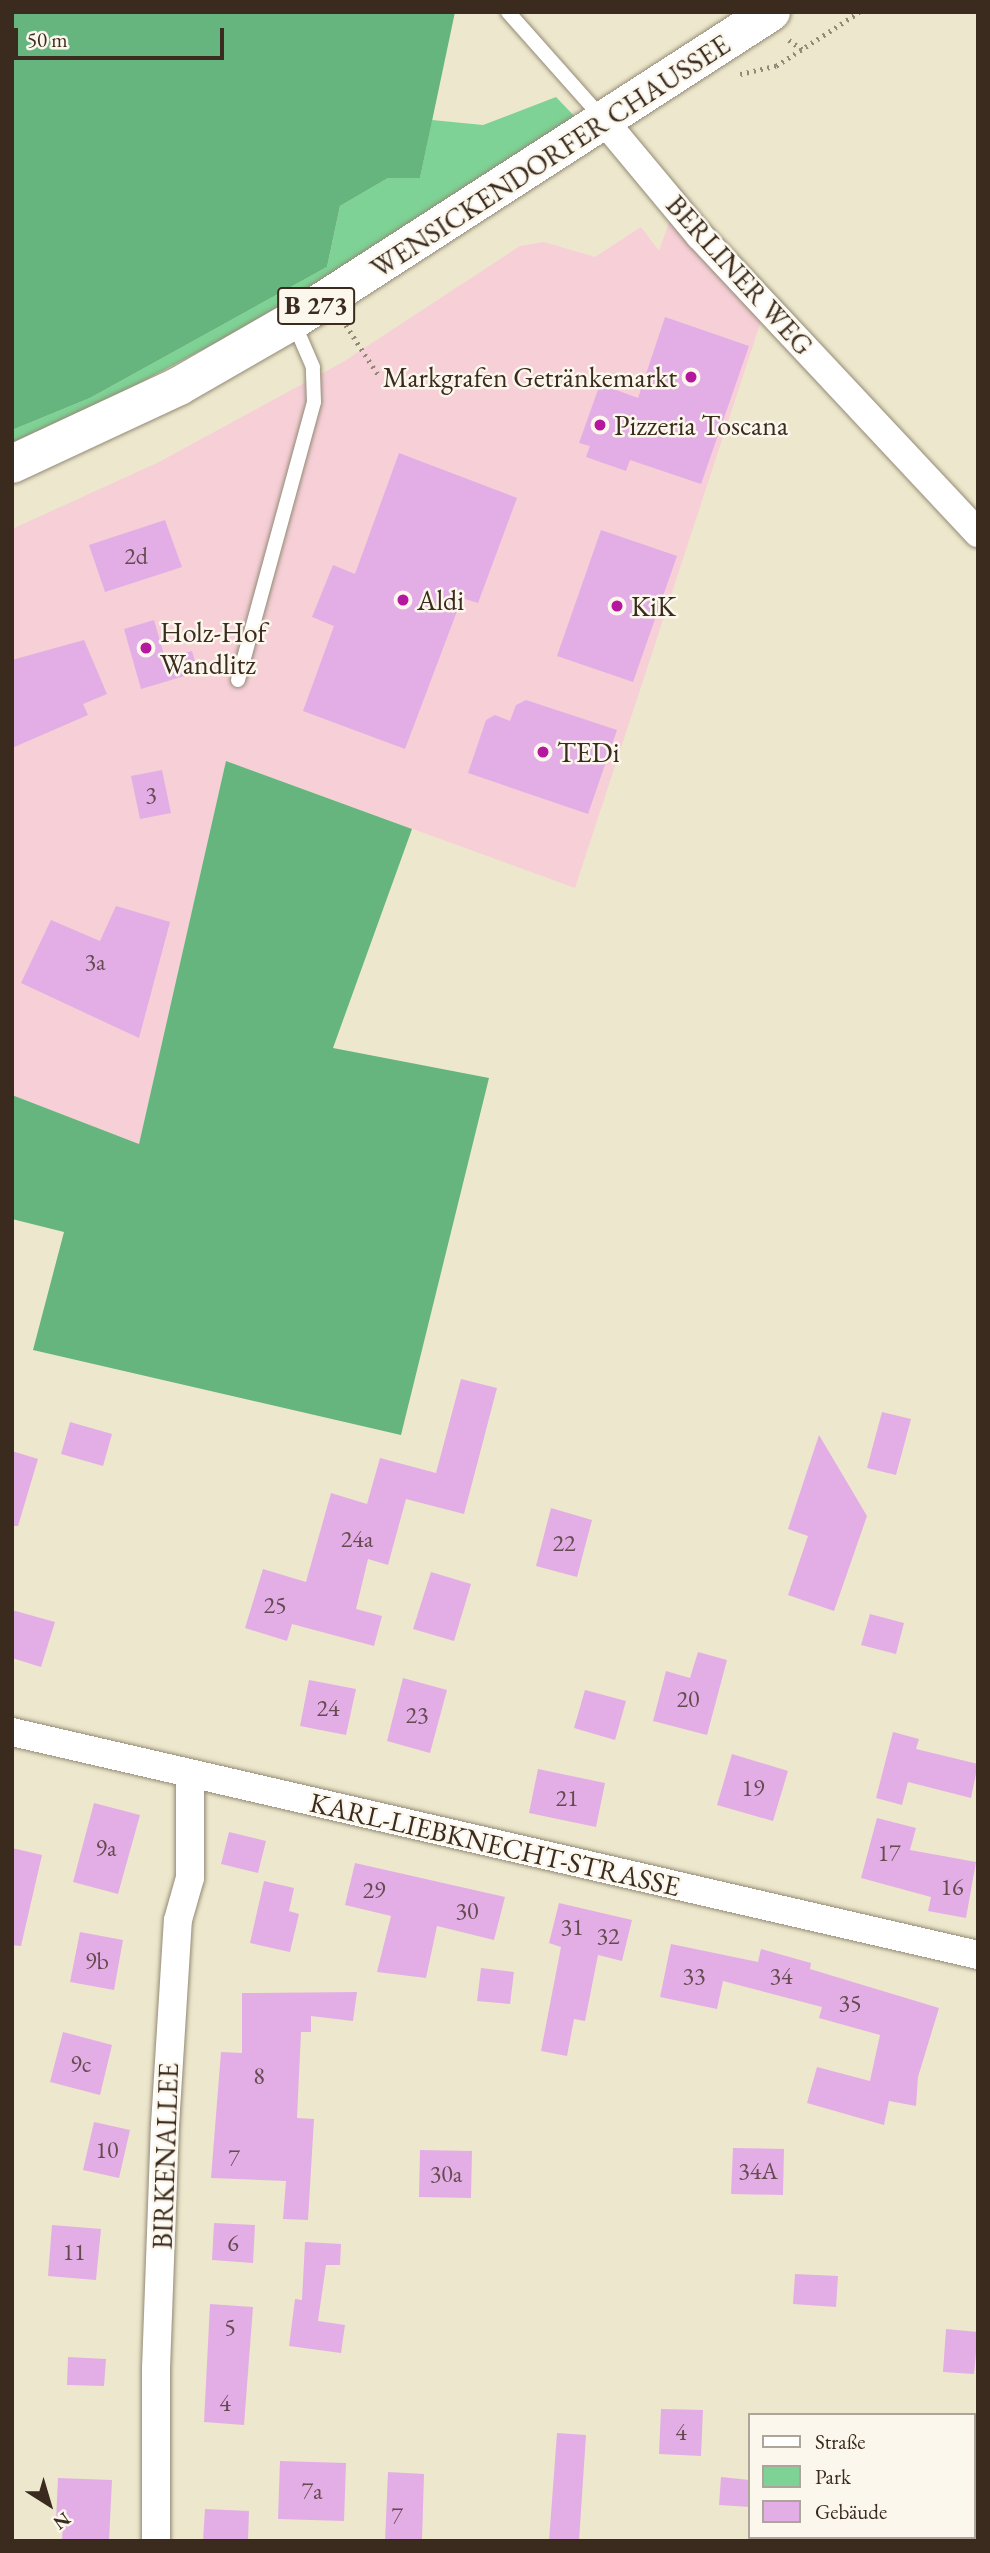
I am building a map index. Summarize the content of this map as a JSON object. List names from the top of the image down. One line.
{"streets":{"main road":["WENSICKENDORFER CHAUSSEE","B 273"],"street":["BERLINER WEG","KARL-LIEBKNECHT-STRASSE","BIRKENALLEE"]},"crossings":[["WENSICKENDORFER CHAUSSEE","BERLINER WEG"],["KARL-LIEBKNECHT-STRASSE","BIRKENALLEE"]],"places":["Markgrafen Getränkemarkt","Pizzeria Toscana","Aldi","KiK","Holz-Hof Wandlitz","TEDi"],"house_numbers":["2d","3","3a","24a","22","25","20","24","23","19","21","9a","17","16","29","30","31","32","9b","33","34","35","9c","8","10","7","34A","30a","6","11","5","4","4","7a","7"],"legend":["Straße","Park","Gebäude"],"scale_bar":"50 m","north":"bottom right"}
